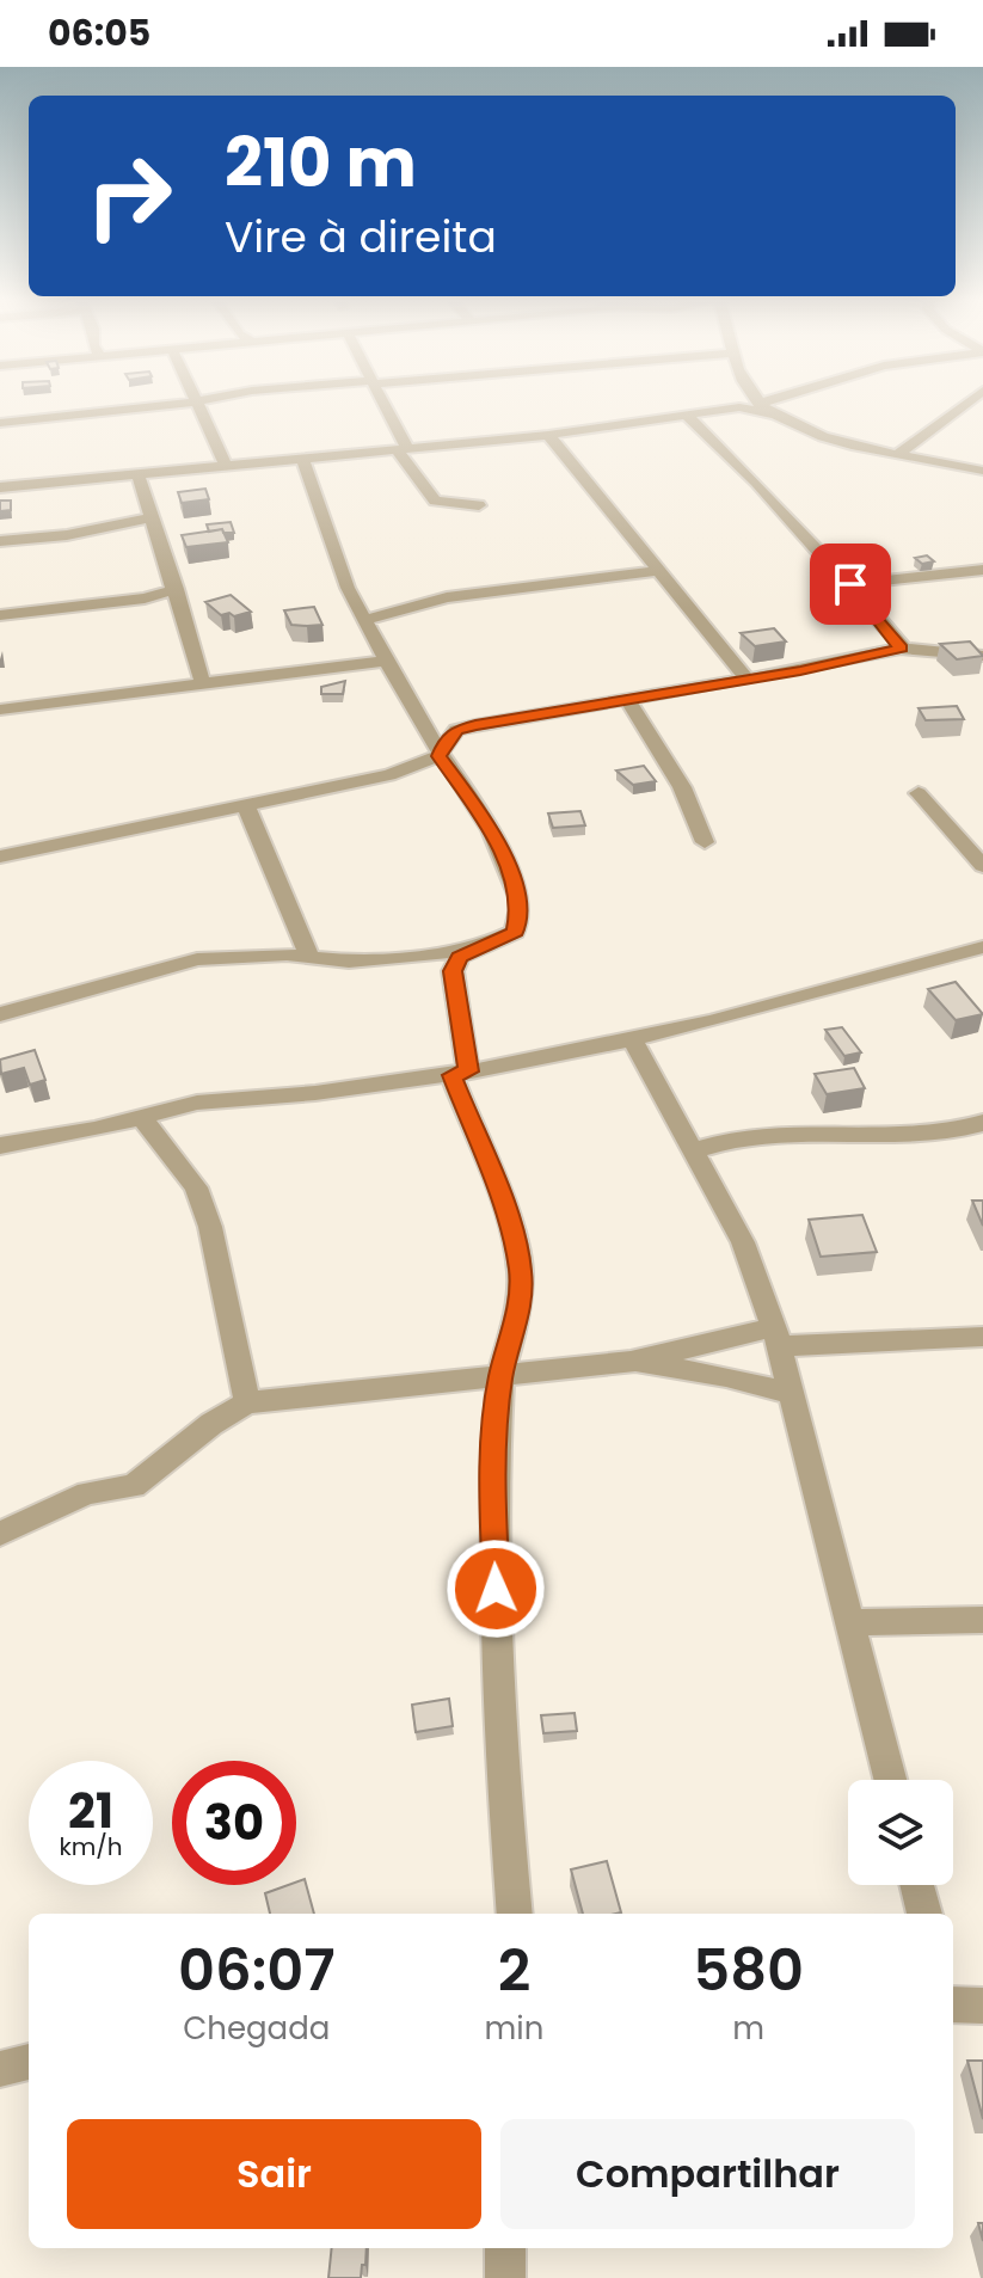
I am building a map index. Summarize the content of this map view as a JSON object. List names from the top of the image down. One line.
{"page":{"status":"06:05","turn":["210 m","Vire à direita"],"speed":"21 km/h","limit":"30","eta":["06:07","Chegada","2","min","580","m"],"buttons":["Sair","Compartilhar"]}}
